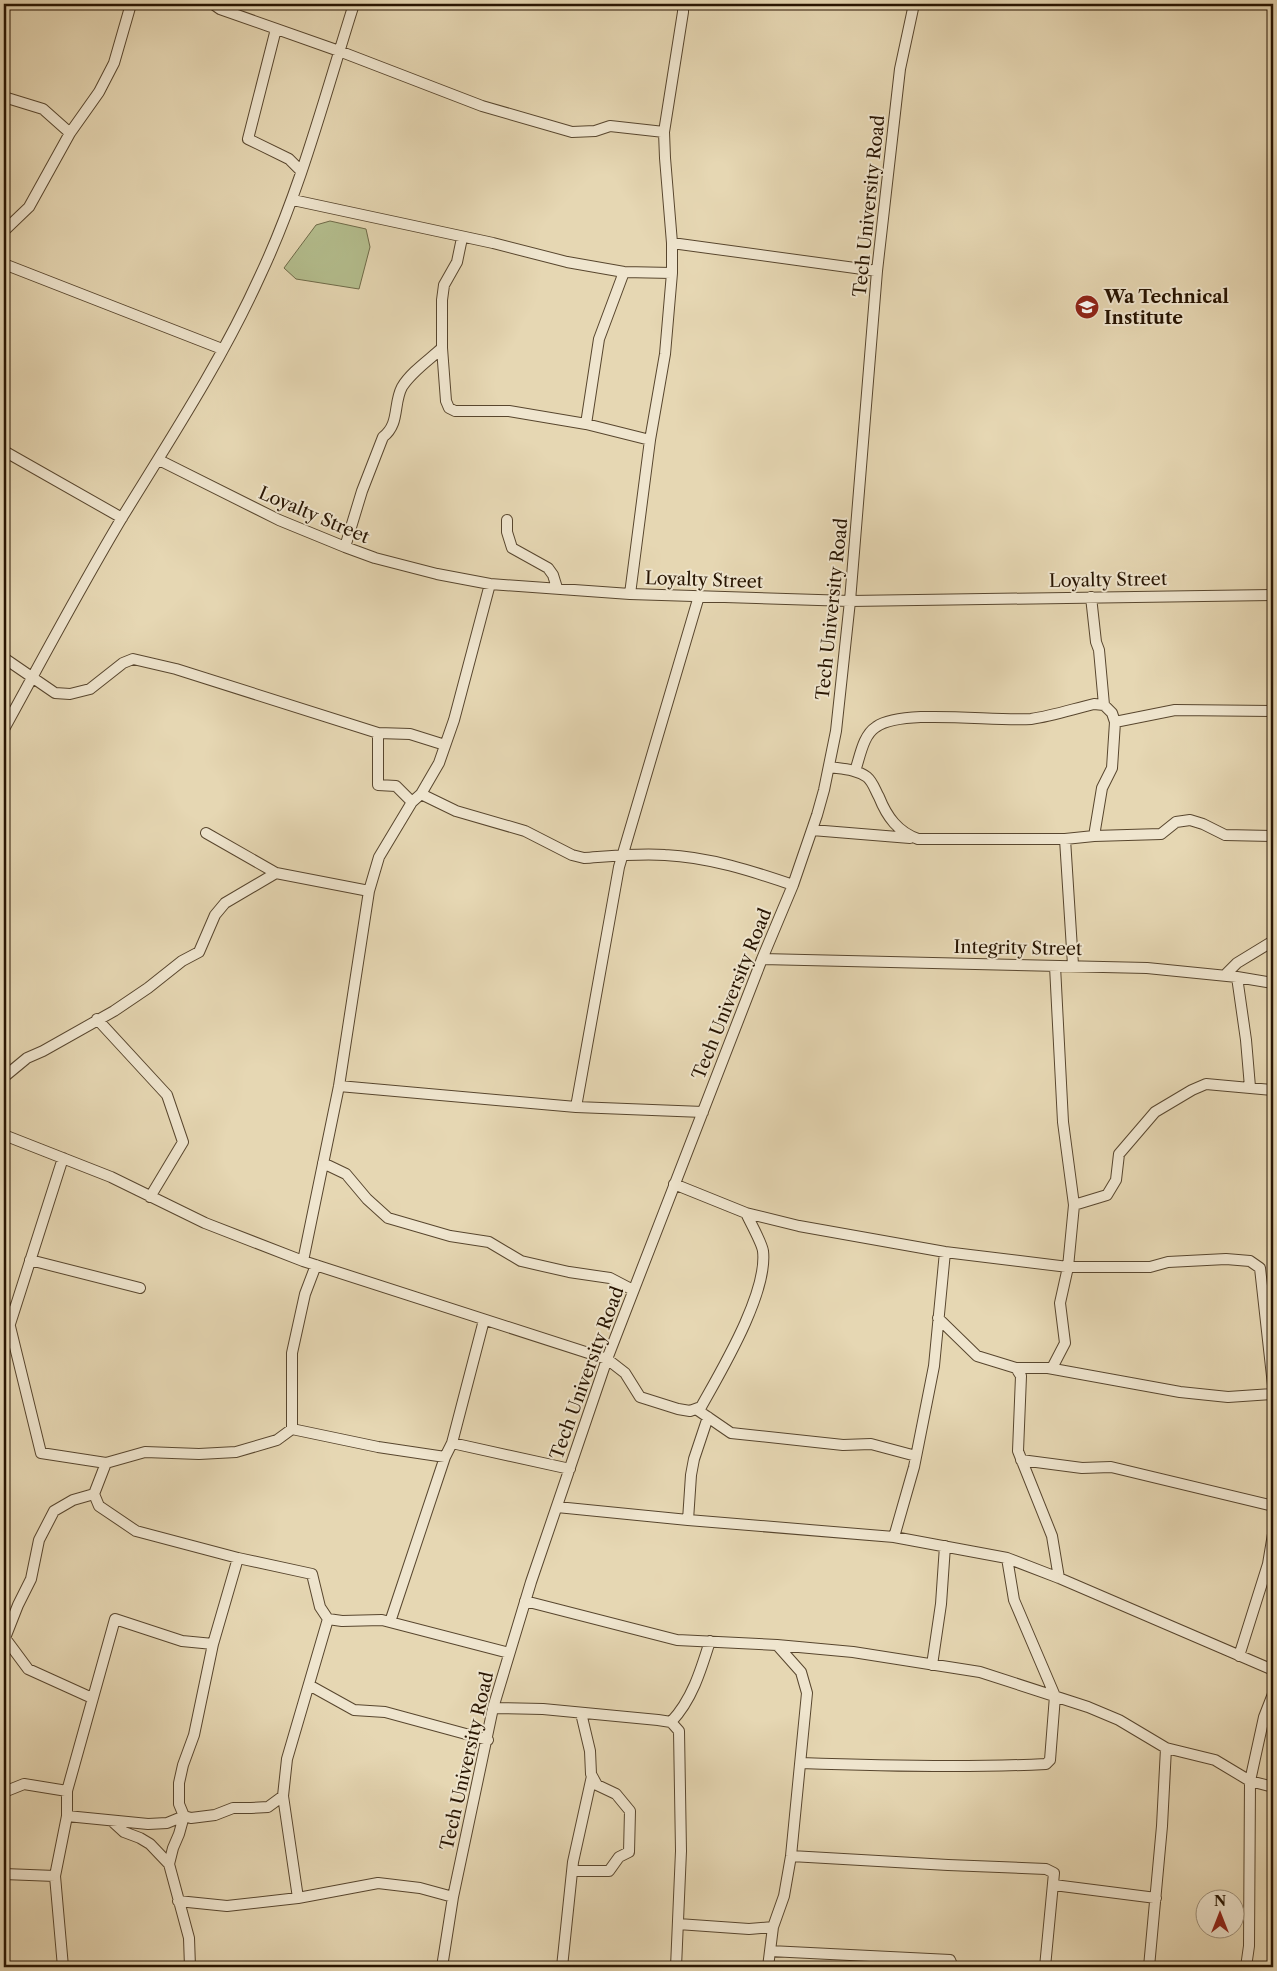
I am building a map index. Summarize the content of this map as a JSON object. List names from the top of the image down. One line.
{"streets":{"street":["Tech University Road","Loyalty Street","Integrity Street"]},"crossings":[["Tech University Road","Loyalty Street"],["Tech University Road","Integrity Street"]],"places":{"school or university":["Wa Technical Institute"]},"north":"top"}
